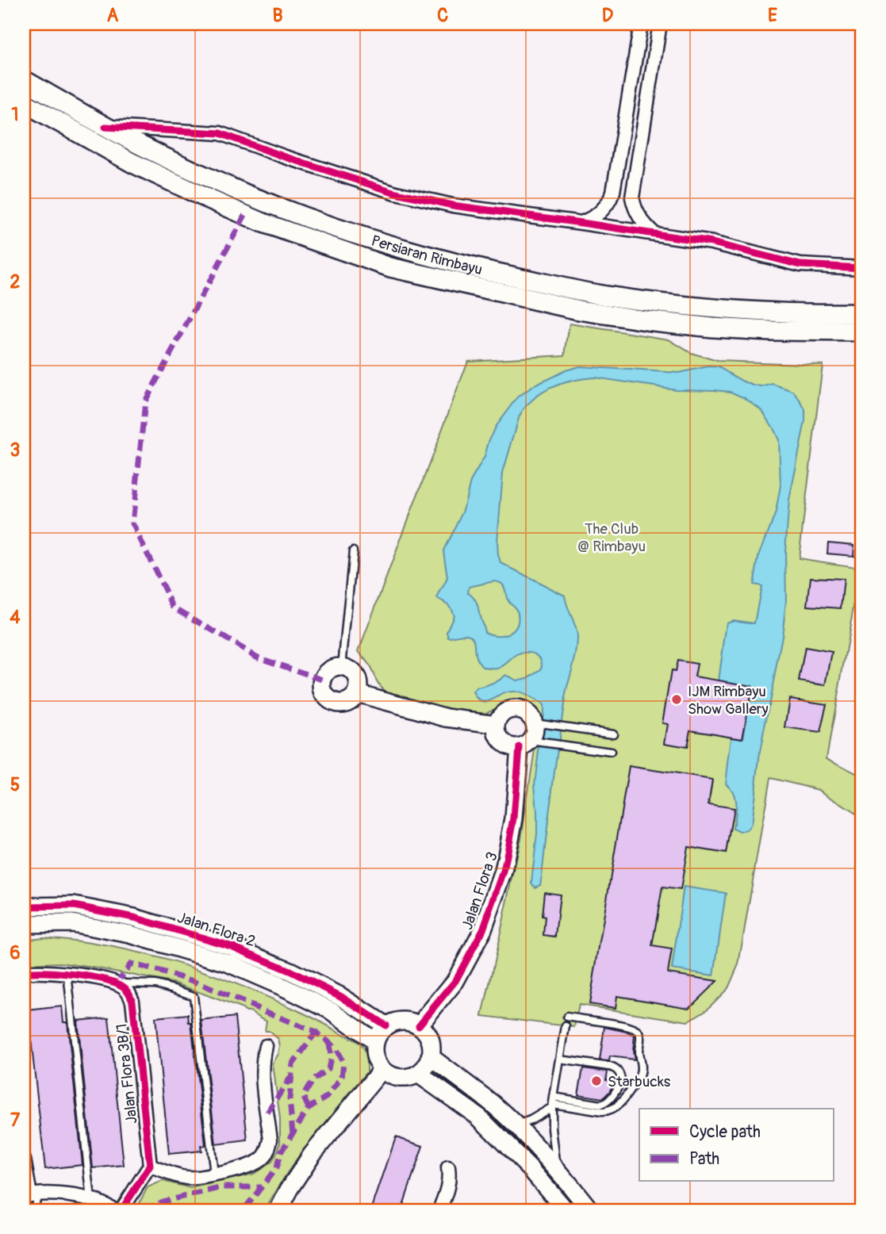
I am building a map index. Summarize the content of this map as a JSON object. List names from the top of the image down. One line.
{"streets":{"main road":["Persiaran Rimbayu"],"street":["Jalan Flora 3","Jalan Flora 2","Jalan Flora 3B/1"]},"crossings":[["Jalan Flora 3","Jalan Flora 2"]],"parks":["The Club @ Rimbayu"],"places":["IJM Rimbayu Show Gallery","Starbucks"],"legend":["Cycle path","Path"],"grid":{"columns":["A","B","C","D","E"],"rows":["1","2","3","4","5","6","7"]}}
